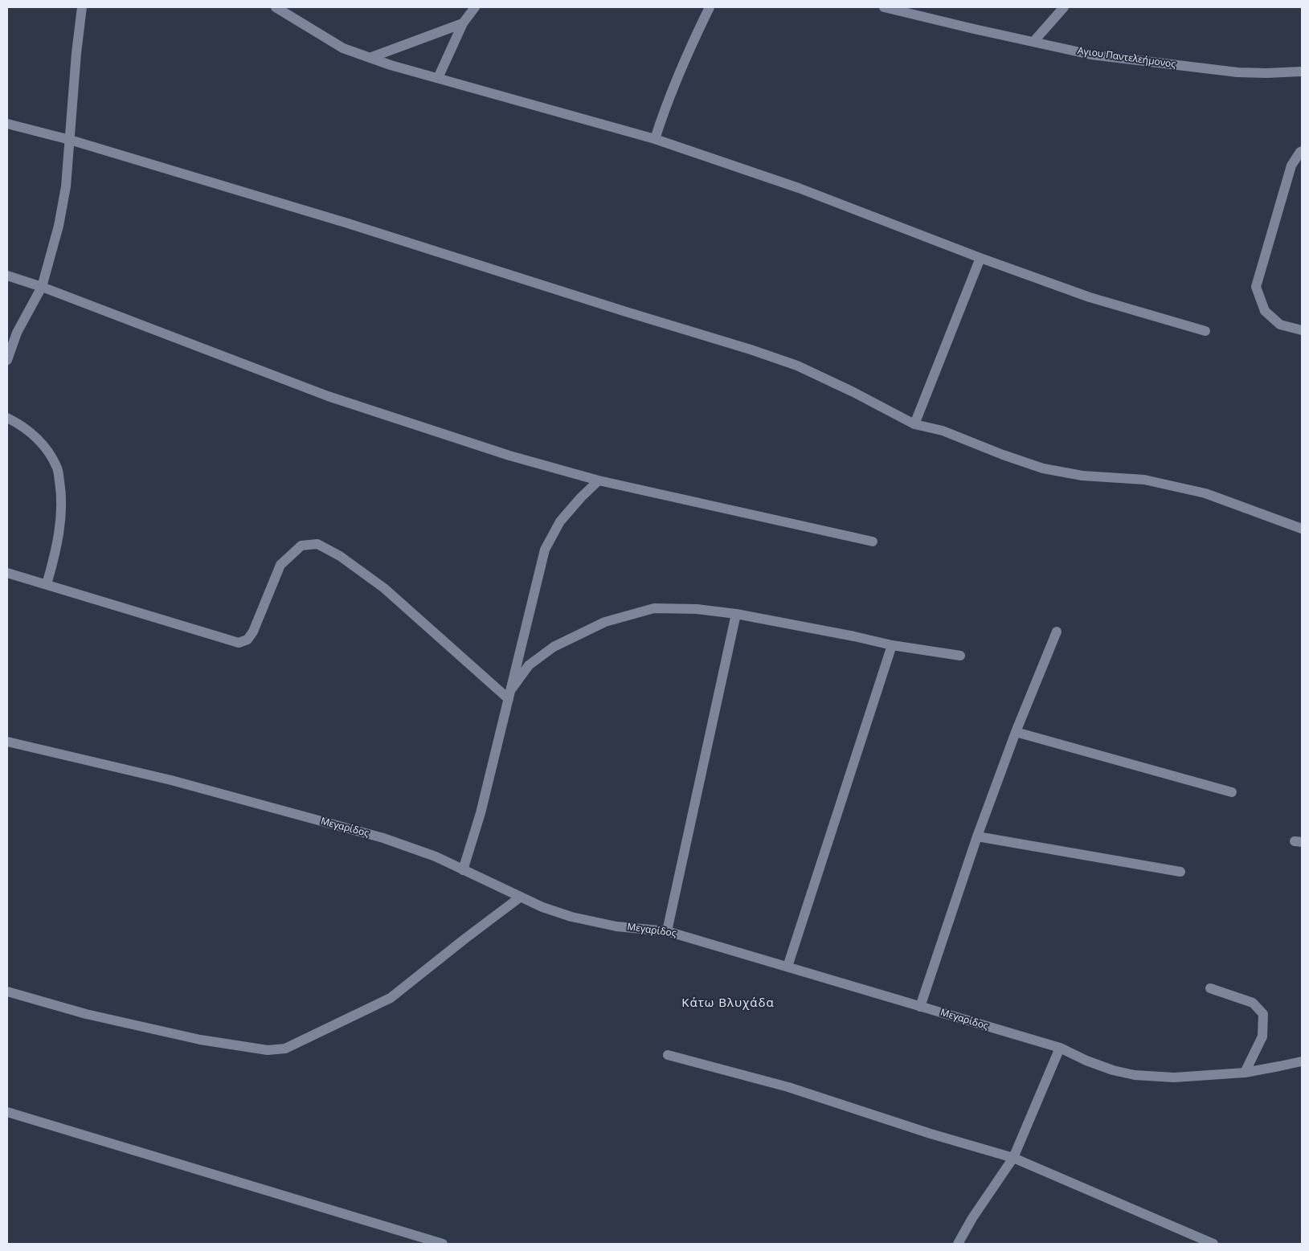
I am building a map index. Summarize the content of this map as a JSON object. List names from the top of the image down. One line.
{"streets":{"street":["Αγιου Παντελεήμονος","Μεγαρίδος"]},"districts":["Κάτω Βλυχάδα"]}
